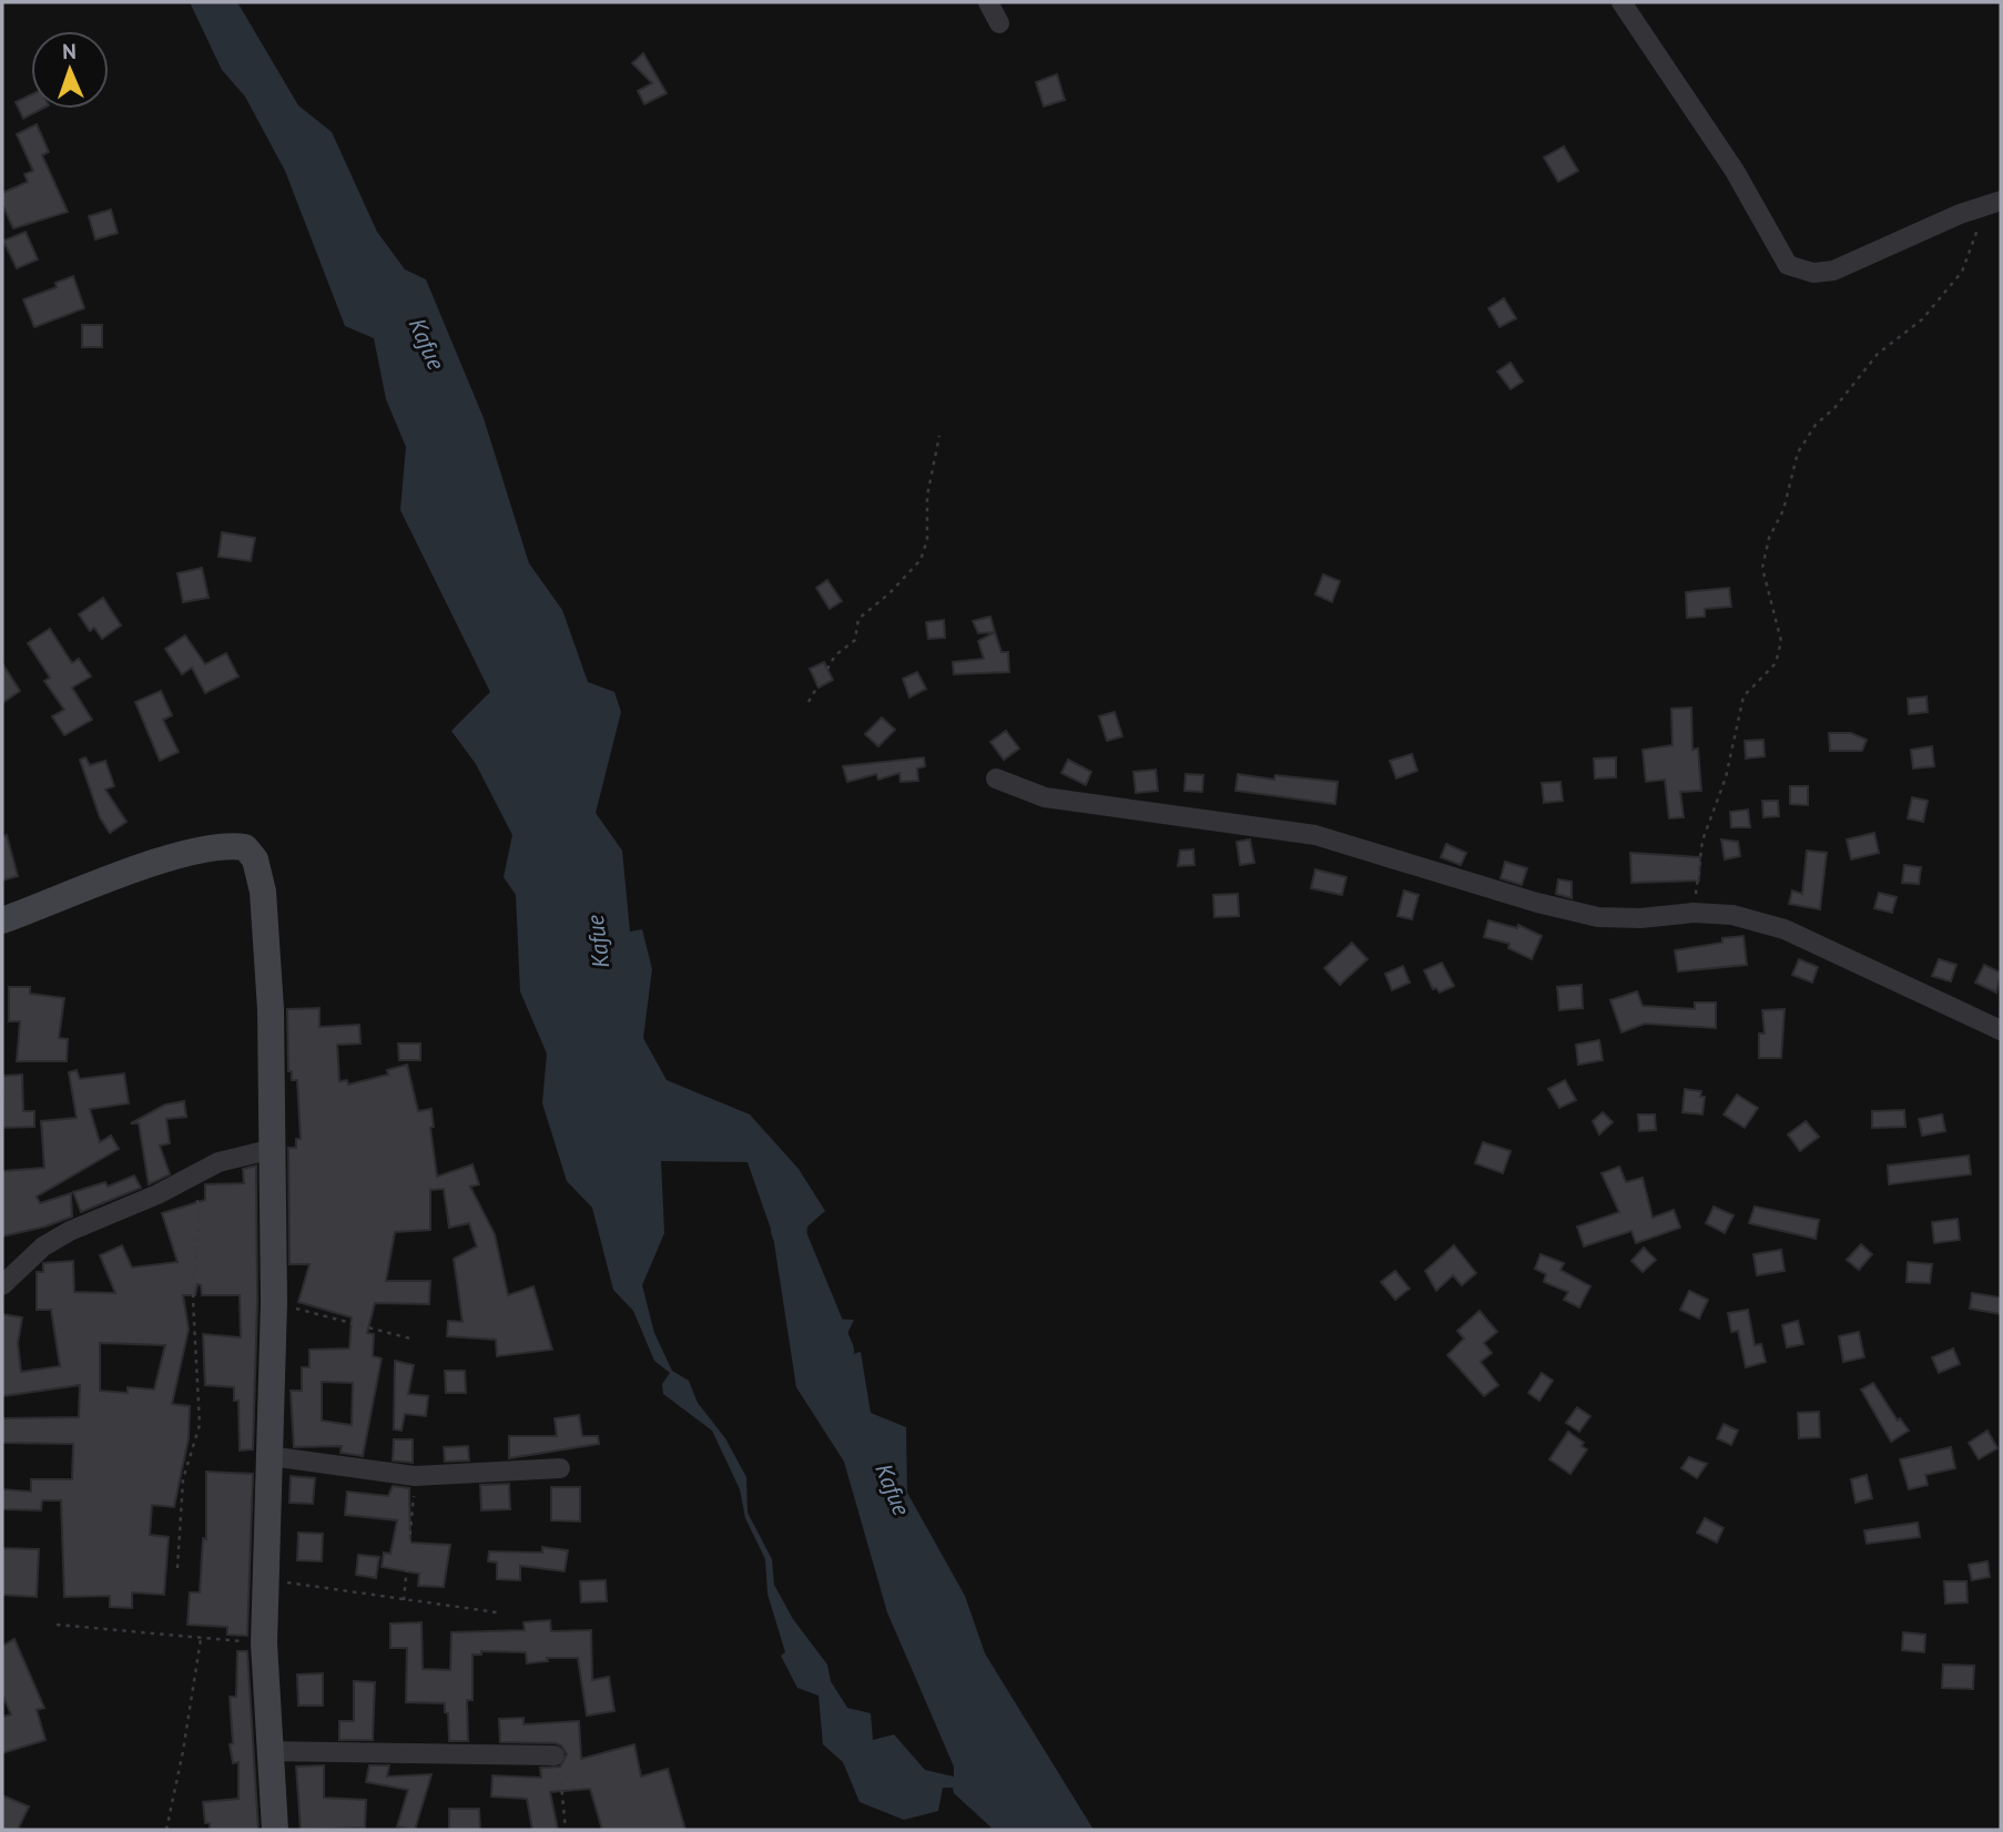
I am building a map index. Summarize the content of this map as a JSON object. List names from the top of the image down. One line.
{"water":["Kafue"],"north":"top"}
